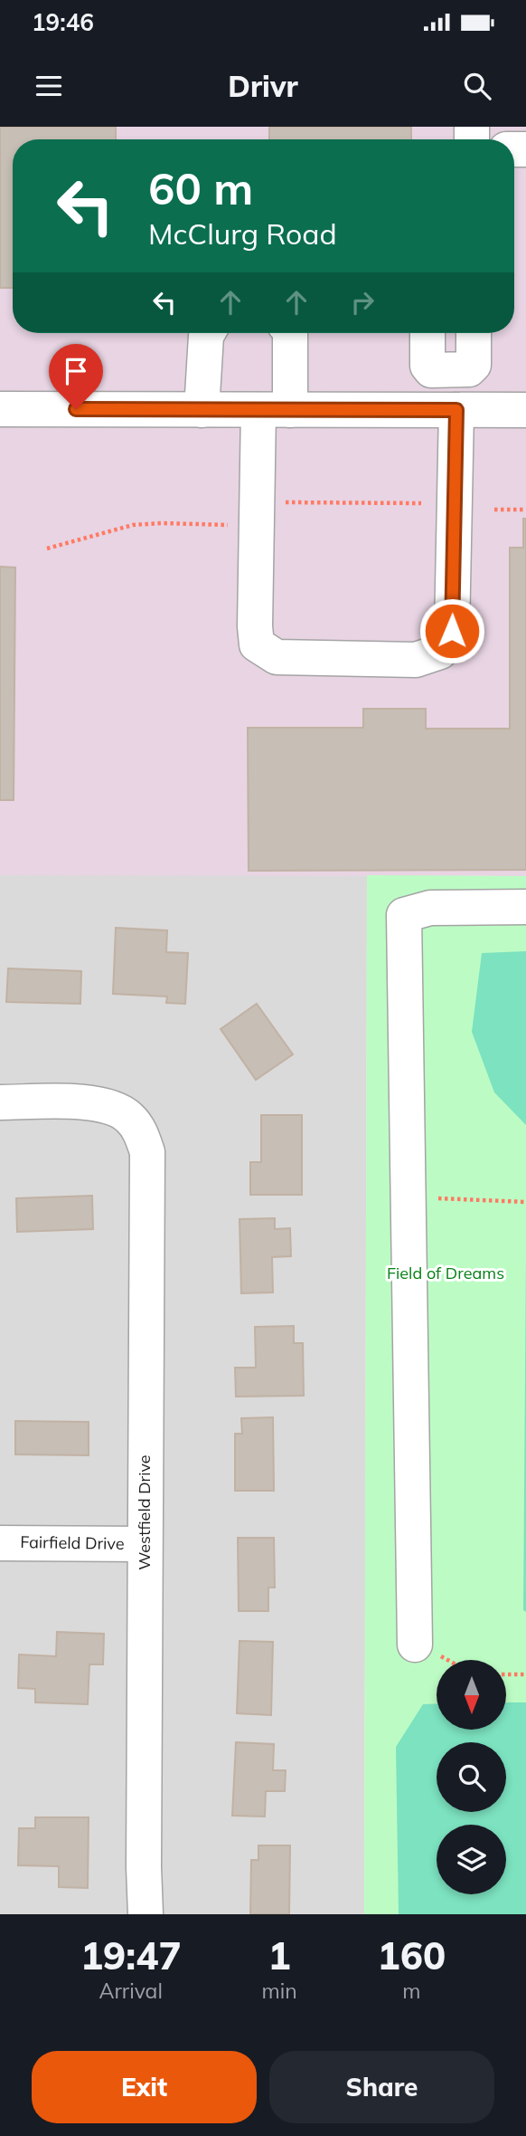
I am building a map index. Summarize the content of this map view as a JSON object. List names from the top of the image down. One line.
{"streets":{"street":["Westfield Drive","Fairfield Drive"]},"crossings":[["Westfield Drive","Fairfield Drive"]],"parks":["Field of Dreams"],"north":"bottom","page":{"status":"19:46","header":"Drivr","turn":["60 m","McClurg Road"],"eta":["19:47","Arrival","1","min","160","m"],"buttons":["Exit","Share"]}}
